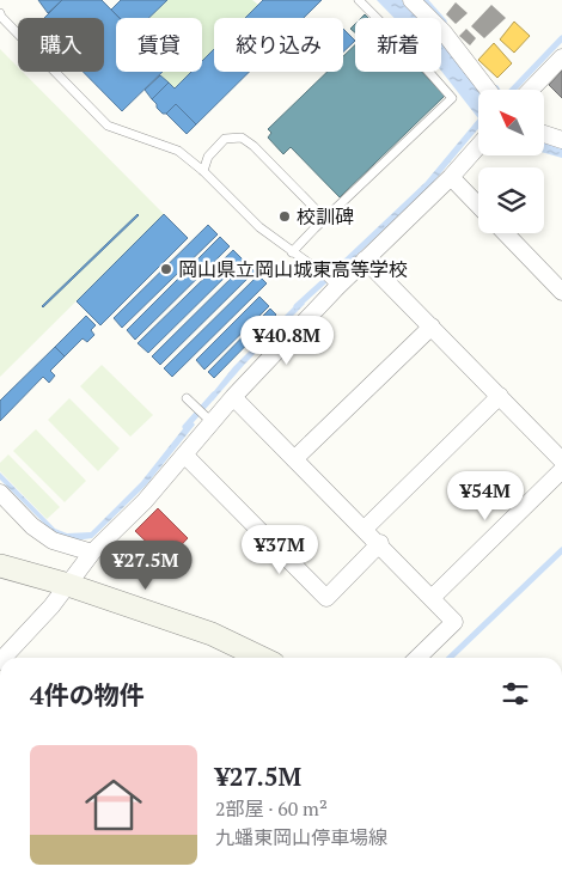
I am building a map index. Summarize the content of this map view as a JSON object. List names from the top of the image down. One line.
{"places":["校訓碑","岡山県立岡山城東高等学校"],"north":"top left","page":{"chip":["購入","賃貸","絞り込み","新着"],"price":["¥40.8M","¥54M","¥37M","¥27.5M"],"heading":"4件の物件","list":[{"name":"¥27.5M","note":"2部屋 · 60 m² · 九蟠東岡山停車場線"}]}}
